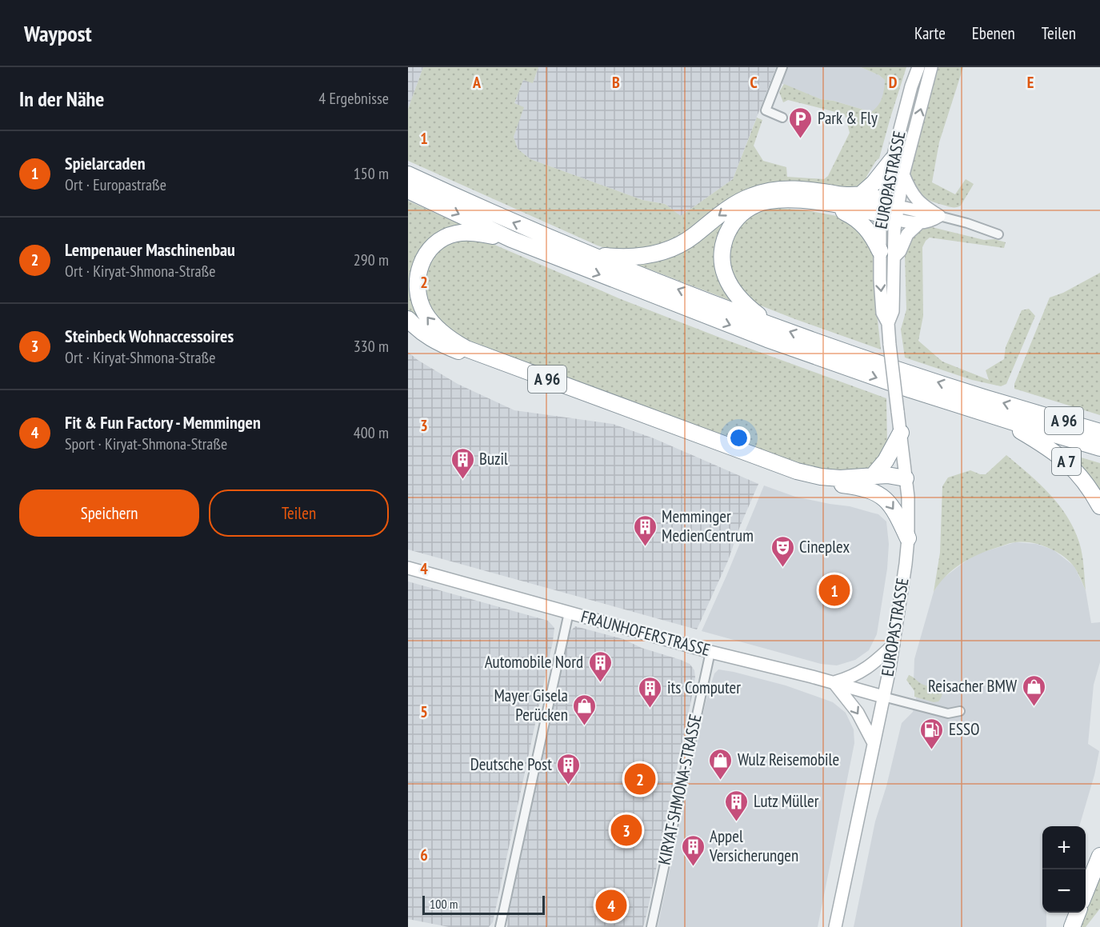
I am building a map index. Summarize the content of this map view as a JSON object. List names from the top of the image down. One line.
{"streets":{"highway":["A 96","A 7"],"main road":["EUROPASTRASSE","FRAUNHOFERSTRASSE"],"street":["KIRYAT-SHMONA-STRASSE"]},"crossings":[["EUROPASTRASSE","A 96"],["EUROPASTRASSE","FRAUNHOFERSTRASSE"],["A 96","A 7"],["FRAUNHOFERSTRASSE","KIRYAT-SHMONA-STRASSE"]],"places":{"parking":["Park & Fly"],"building":["Buzil","Memminger MedienCentrum","Automobile Nord","its Computer","Deutsche Post","Lutz Müller","Appel Versicherungen"],"theatre":["Cineplex"],"shop":["Reisacher BMW","Mayer Gisela Perücken","Wulz Reisemobile"],"fuel station":["ESSO"]},"scale_bar":"100 m","page":{"header":"Waypost","nav":["Karte","Ebenen","Teilen"],"heading":["In der Nähe","4 Ergebnisse"],"list":[{"mark":"1","name":"Spielarcaden","note":"Ort · Europastraße","value":"150 m"},{"mark":"2","name":"Lempenauer Maschinenbau","note":"Ort · Kiryat-Shmona-Straße","value":"290 m"},{"mark":"3","name":"Steinbeck Wohnaccessoires","note":"Ort · Kiryat-Shmona-Straße","value":"330 m"},{"mark":"4","name":"Fit & Fun Factory - Memmingen","note":"Sport · Kiryat-Shmona-Straße","value":"400 m"}],"buttons":["Speichern","Teilen"],"pins":["1","2","3","4"],"map_buttons":["+","−"],"scale":"100 m"},"grid":{"columns":["A","B","C","D","E"],"rows":["1","2","3","4","5","6"]}}
